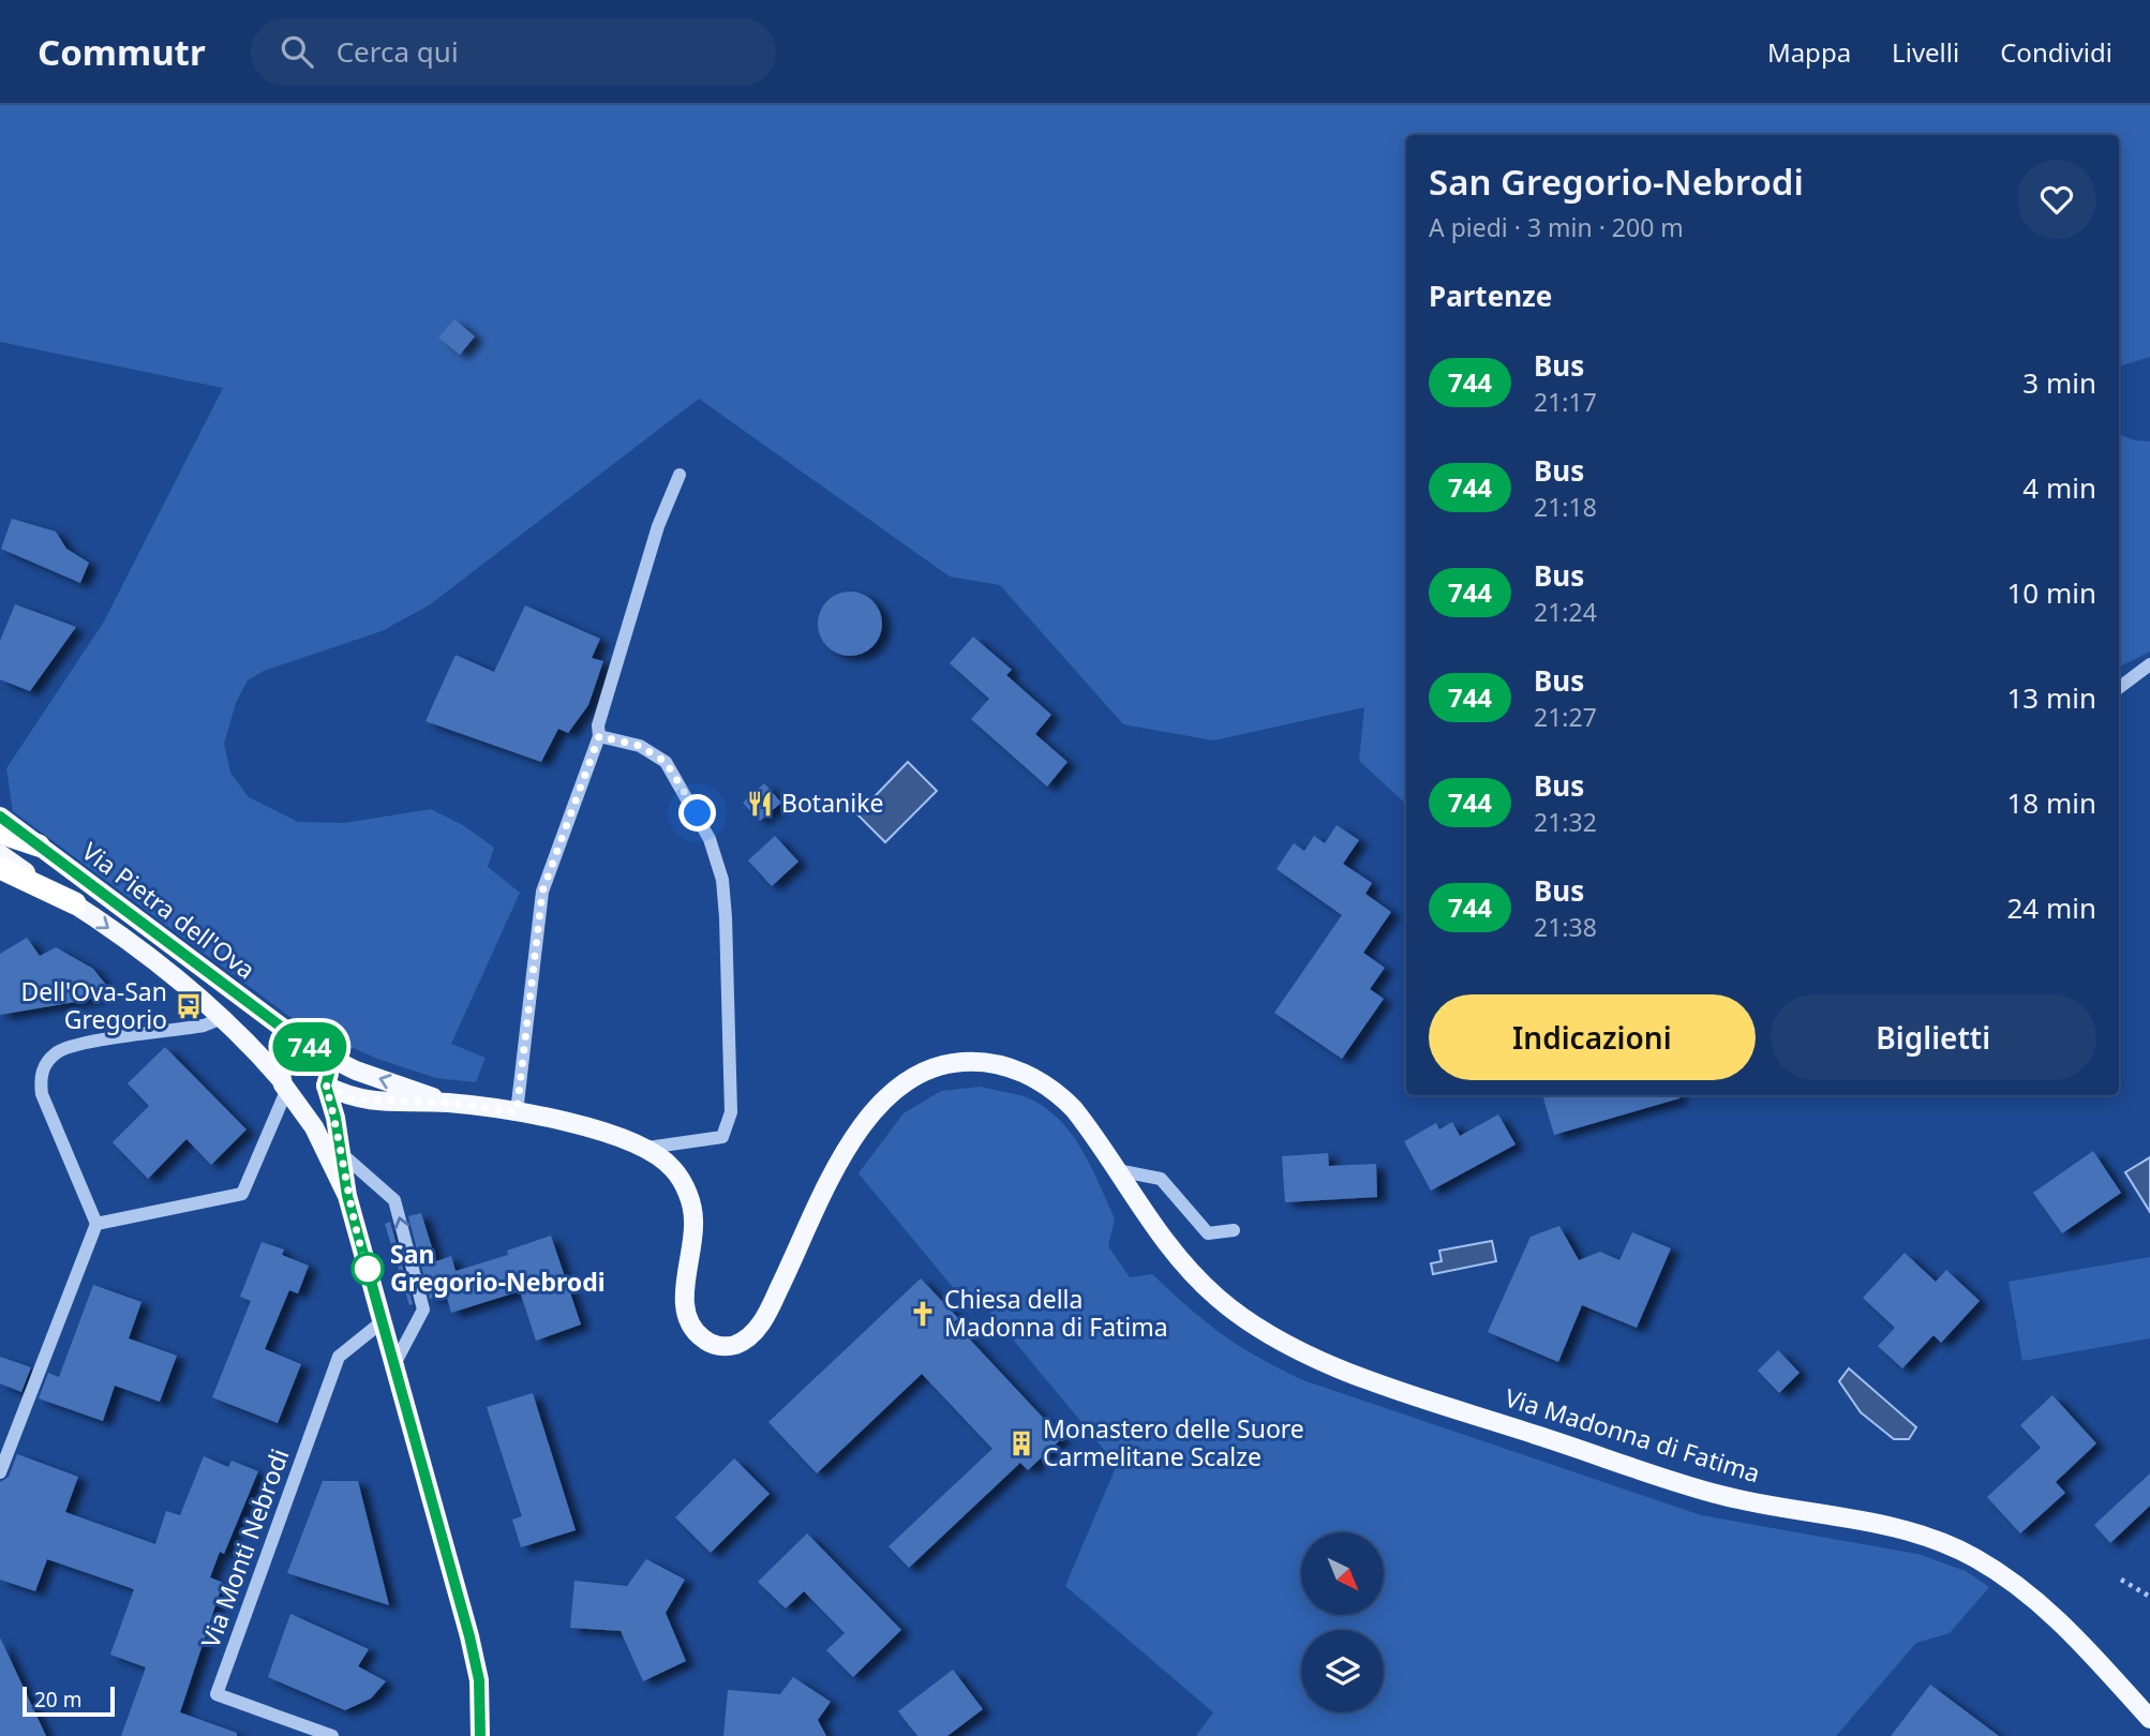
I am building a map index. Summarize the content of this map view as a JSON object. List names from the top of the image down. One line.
{"streets":{"main road":["Via Pietra dell'Ova","Via Madonna di Fatima"],"street":["Via Monti Nebrodi"]},"places":{"restaurant":["Botanike"],"bus stop":["Dell'Ova-San Gregorio"],"other":["San Gregorio-Nebrodi"],"church":["Chiesa della Madonna di Fatima"],"building":["Monastero delle Suore Carmelitane Scalze"]},"lines":["bus line 744"],"scale_bar":"20 m","north":"bottom right","page":{"header":"Commutr","search":"Cerca qui","nav":["Mappa","Livelli","Condividi"],"on_map":"744","heading":[["San Gregorio-Nebrodi","A piedi · 3 min · 200 m"],"Partenze"],"list":[{"mark":"744","name":"Bus","note":"21:17","value":"3 min"},{"mark":"744","name":"Bus","note":"21:18","value":"4 min"},{"mark":"744","name":"Bus","note":"21:24","value":"10 min"},{"mark":"744","name":"Bus","note":"21:27","value":"13 min"},{"mark":"744","name":"Bus","note":"21:32","value":"18 min"},{"mark":"744","name":"Bus","note":"21:38","value":"24 min"}],"buttons":["Indicazioni","Biglietti"],"scale":"20 m"}}
